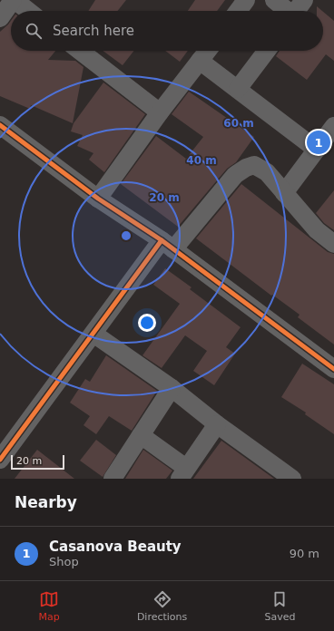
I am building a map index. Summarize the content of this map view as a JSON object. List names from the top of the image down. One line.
{"scale_bar":"20 m","page":{"search":"Search here","pins":"1","scale":"20 m","heading":"Nearby","list":[{"mark":"1","name":"Casanova Beauty","note":"Shop","value":"90 m"}],"nav":["Map","Directions","Saved"]},"rings":["60 m","40 m","20 m"]}
